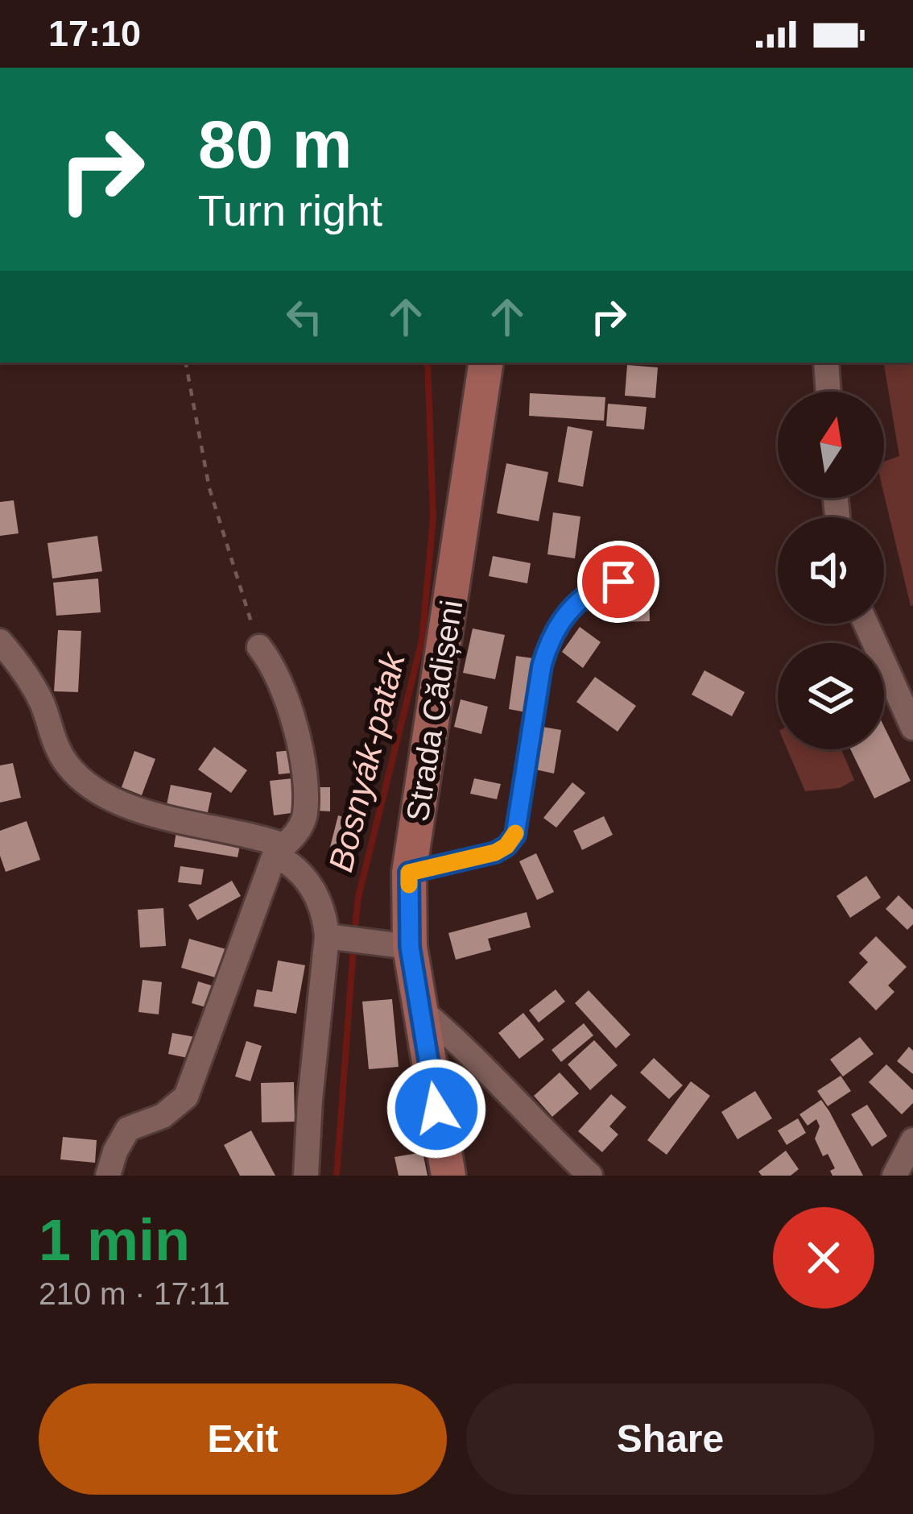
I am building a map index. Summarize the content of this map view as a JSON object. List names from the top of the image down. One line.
{"streets":{"main road":["Strada Cădișeni"]},"water":["Bosnyák-patak"],"north":"top","page":{"status":"17:10","turn":["80 m","Turn right"],"heading":["1 min","210 m · 17:11"],"buttons":["Exit","Share"]}}
